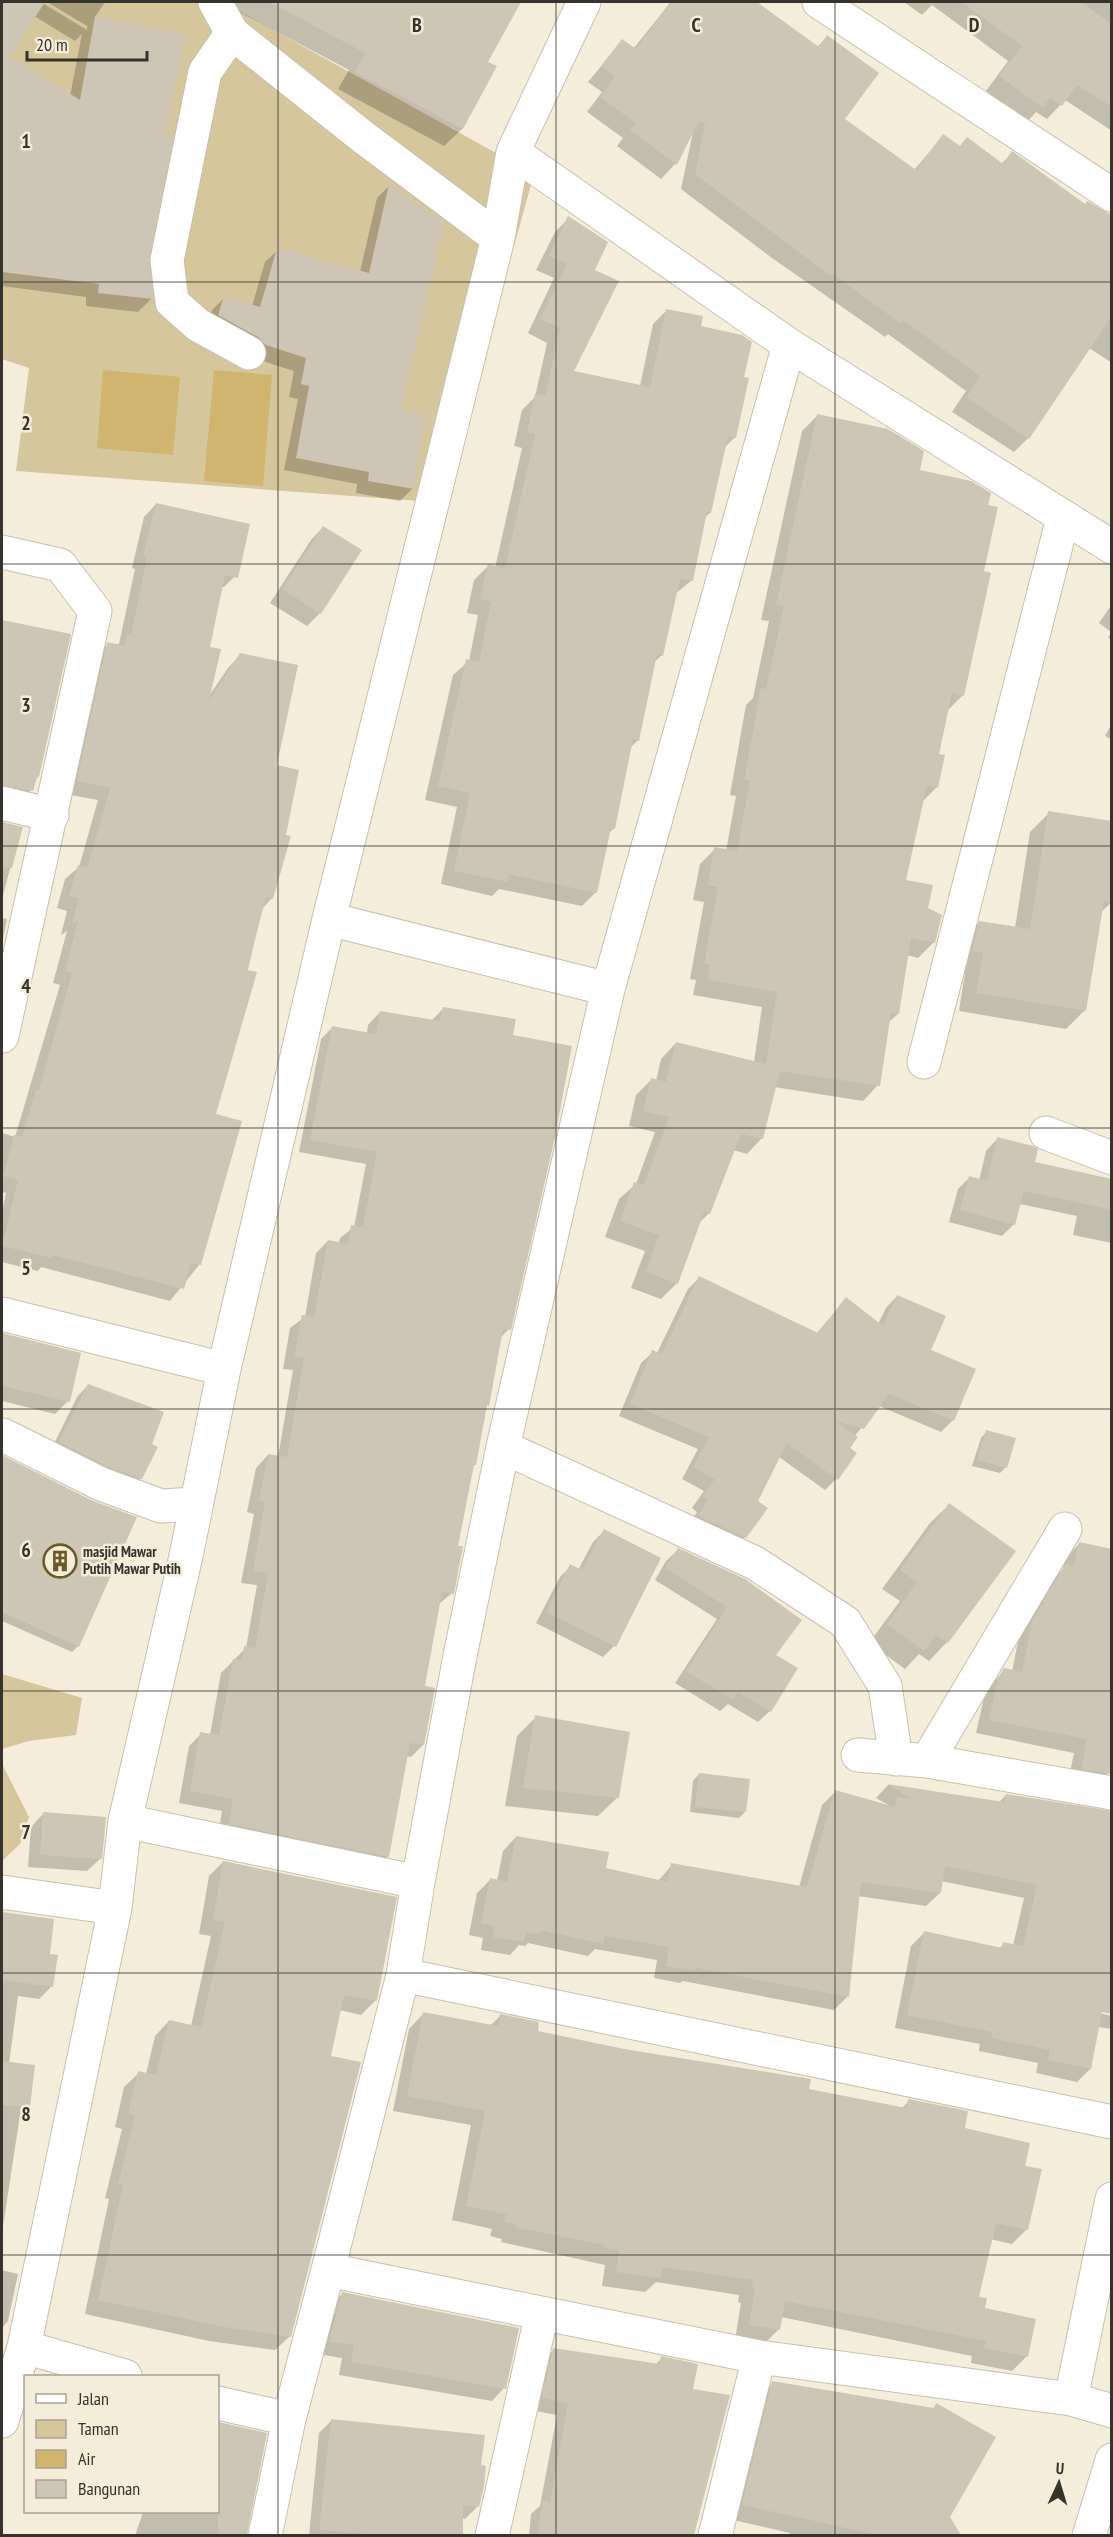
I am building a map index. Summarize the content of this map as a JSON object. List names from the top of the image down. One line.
{"places":{"building":["masjid Mawar Putih Mawar Putih"]},"legend":["Jalan","Taman","Air","Bangunan"],"scale_bar":"20 m","north":"top","grid":{"columns":["B","C","D"],"rows":["1","2","3","4","5","6","7","8"]}}
